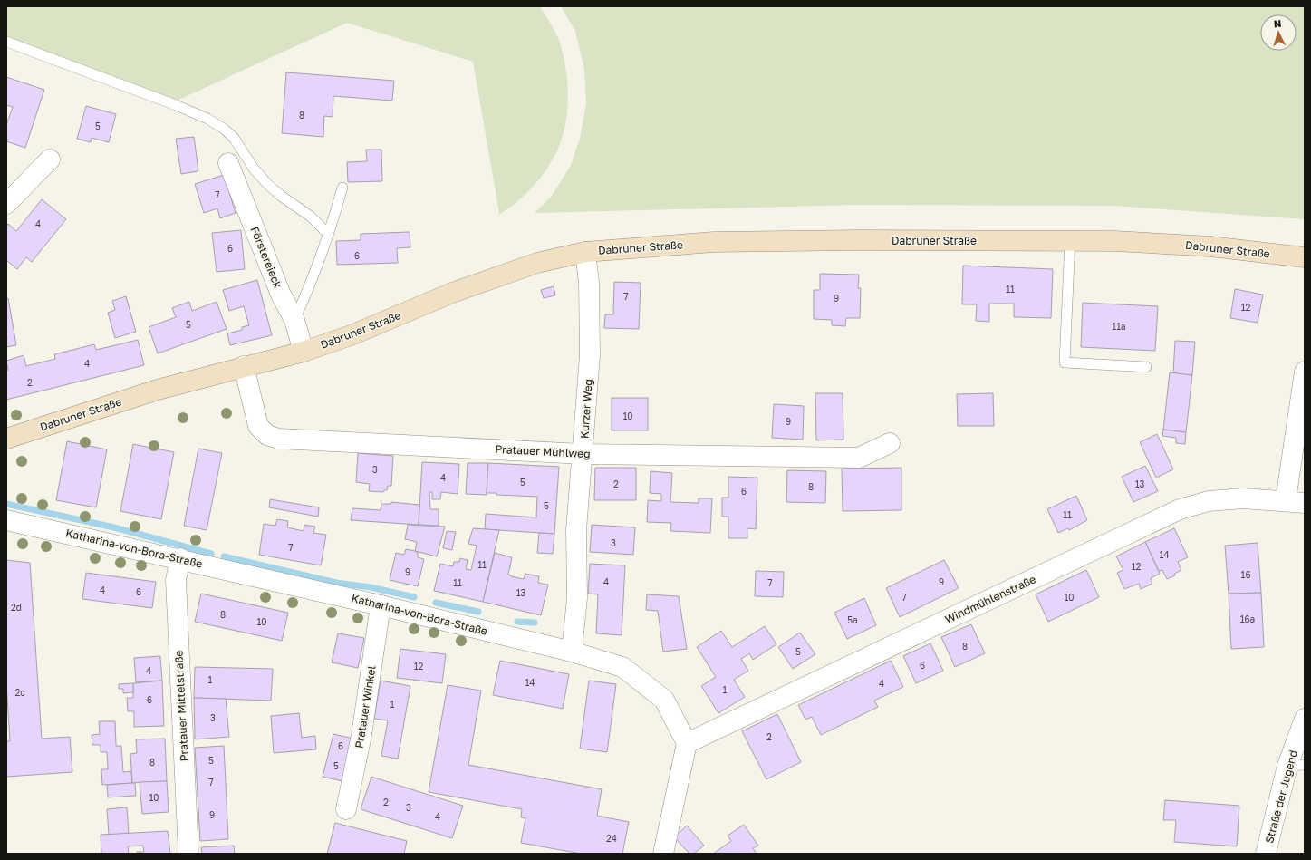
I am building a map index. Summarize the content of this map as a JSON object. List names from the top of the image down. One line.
{"streets":{"street":["Dabruner Straße","Förstereieck","Kurzer Weg","Pratauer Mühlweg","Katharina-von-Bora-Straße","Windmühlenstraße","Pratauer Mittelstraße","Pratauer Winkel","Straße der Jugend"]},"crossings":[["Dabruner Straße","Förstereieck"],["Dabruner Straße","Kurzer Weg"],["Dabruner Straße","Pratauer Mühlweg"],["Kurzer Weg","Pratauer Mühlweg"],["Kurzer Weg","Katharina-von-Bora-Straße"],["Katharina-von-Bora-Straße","Windmühlenstraße"],["Katharina-von-Bora-Straße","Pratauer Mittelstraße"],["Katharina-von-Bora-Straße","Pratauer Winkel"]],"house_numbers":["8","5","7","4","6","6","11","7","9","12","5","11a","4","2","10","9","3","4","5","2","13","8","6","5","11","3","7","14","11","12","9","16","4","9","11","7","4","6","13","7","10","2d","8","16a","5a","10","8","5","6","12","4","1","14","4","1","2c","6","1","3","2","6","5","8","5","7","10","2","3","9","4","24"],"north":"top"}
